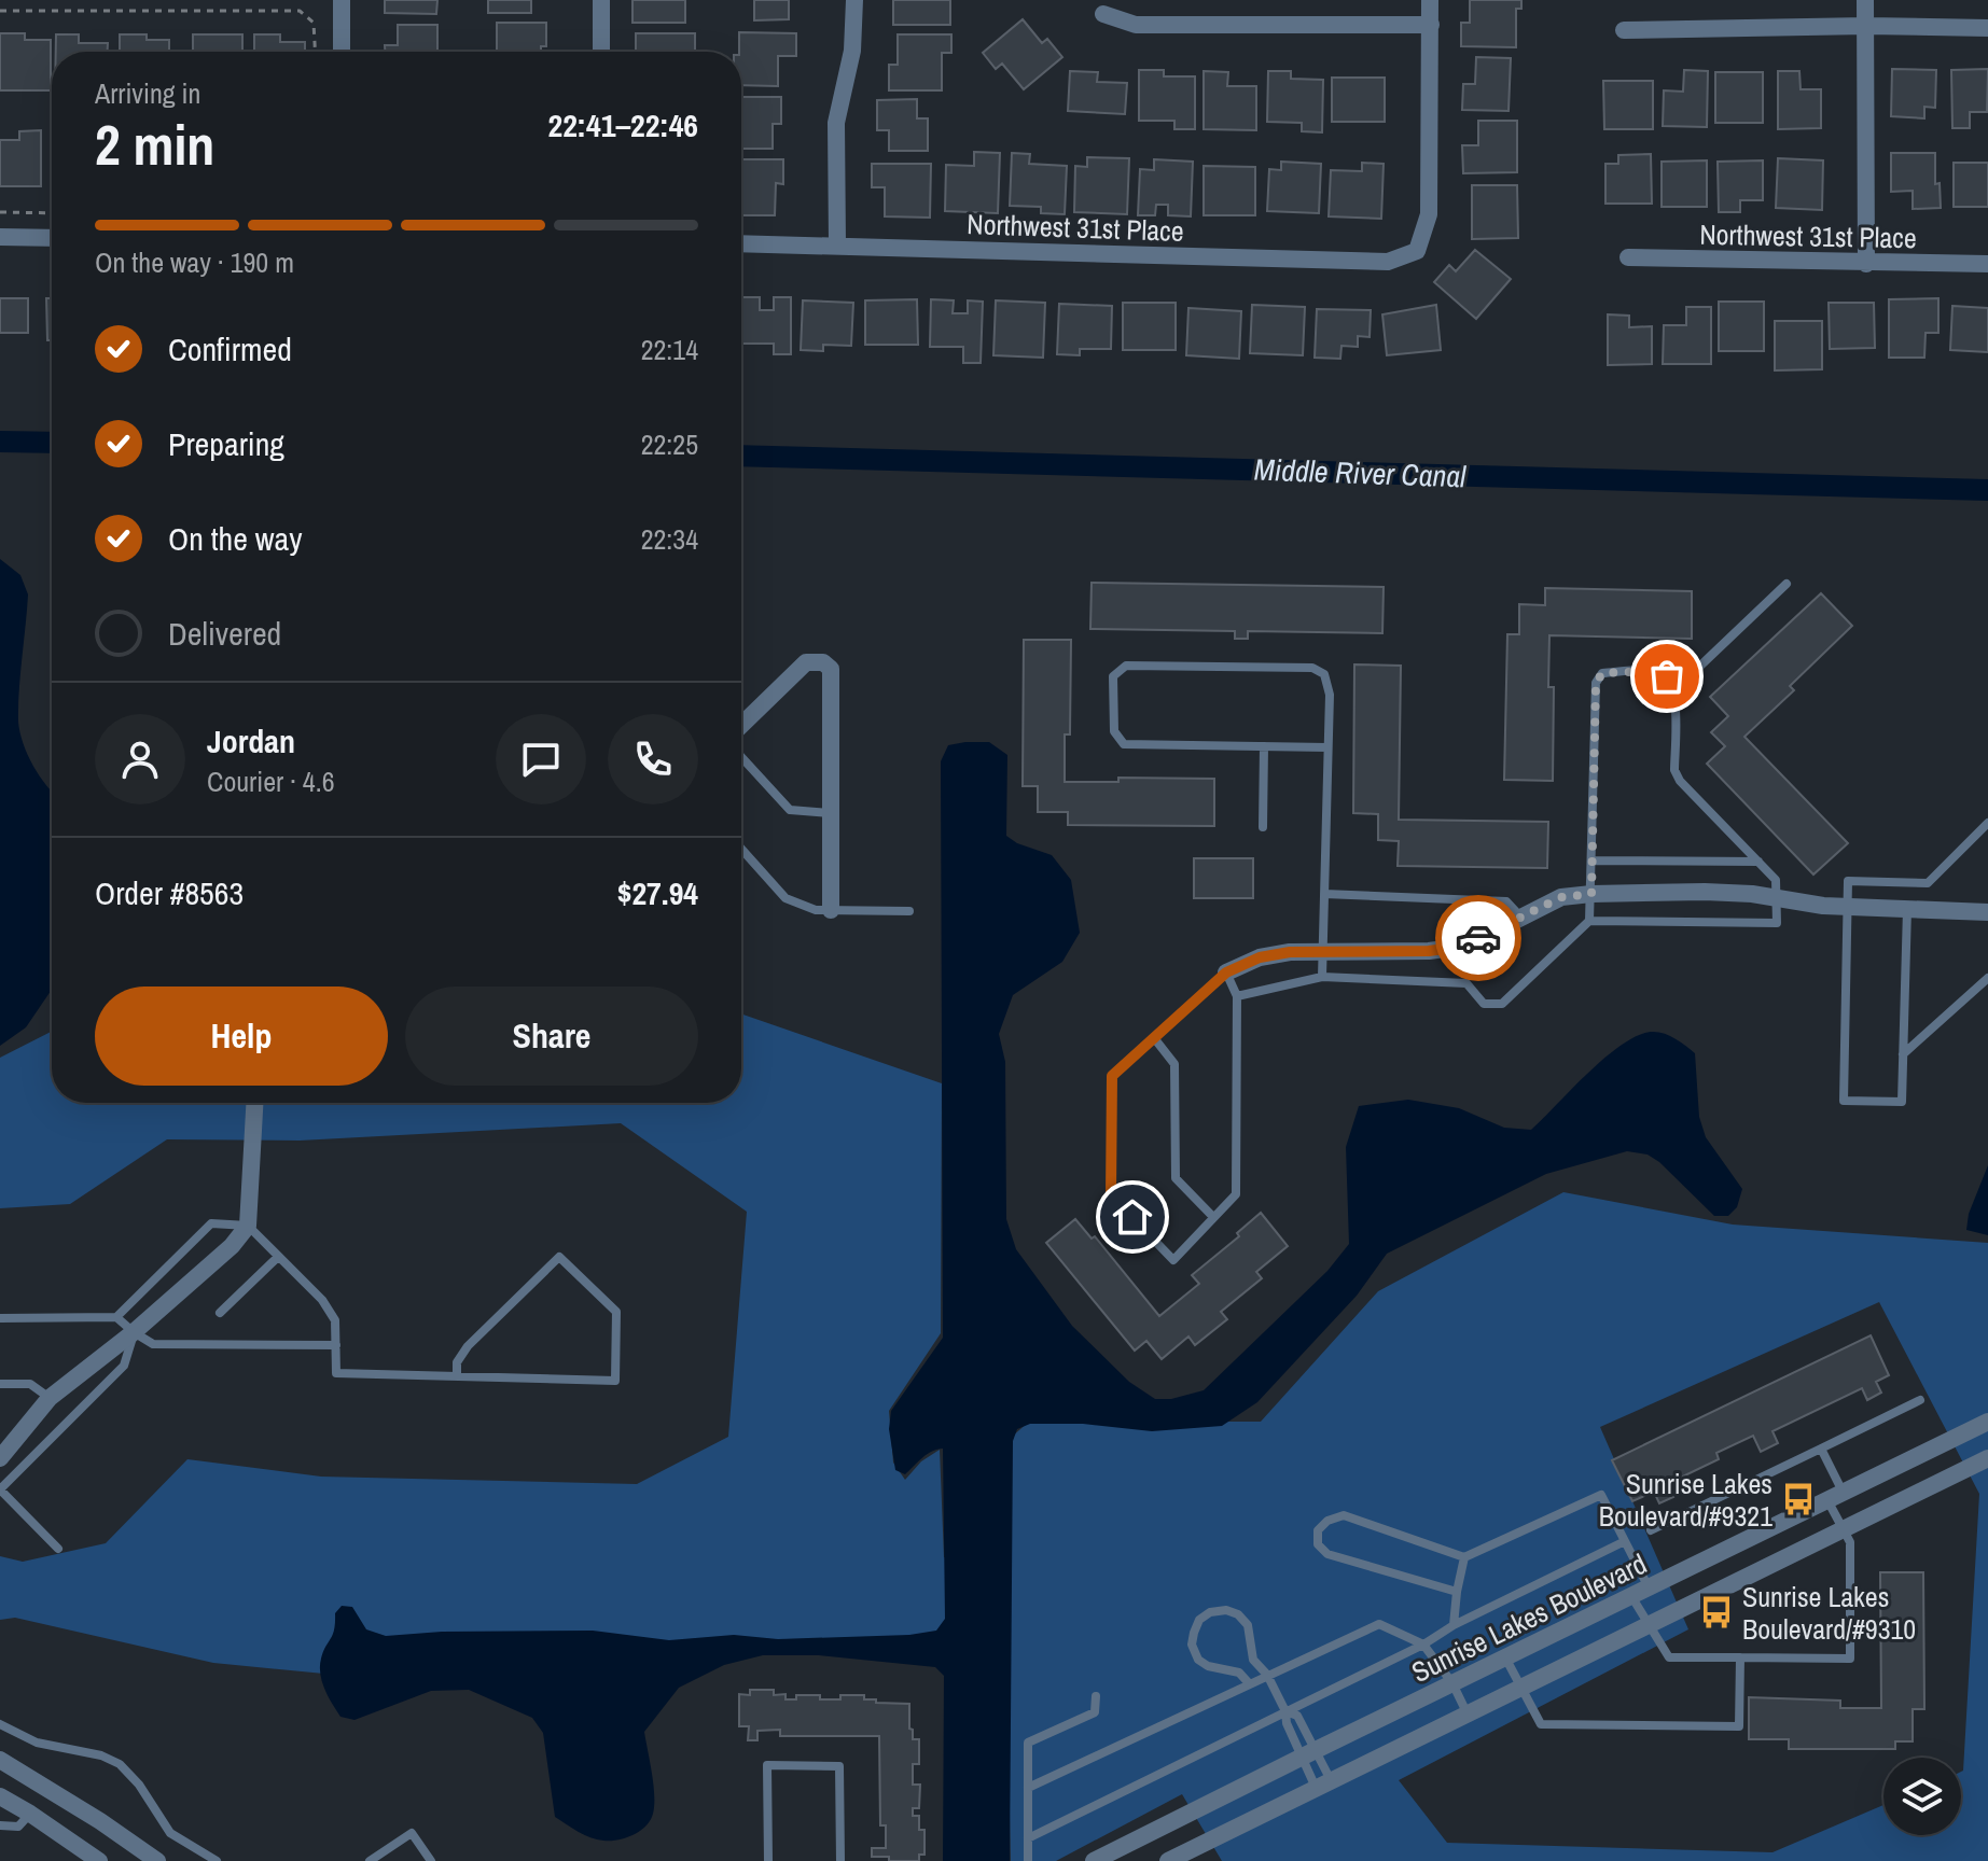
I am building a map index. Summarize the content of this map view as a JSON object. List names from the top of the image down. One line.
{"streets":{"street":["Northwest 31st Place","Sunrise Lakes Boulevard"]},"water":["Middle River Canal"],"places":{"bus stop":["Sunrise Lakes Boulevard/#9321","Sunrise Lakes Boulevard/#9310"]},"page":{"heading":["2 min","Arriving in","22:41–22:46"],"panel":["Jordan","Courier · 4.6","Order #8563","$27.94"],"bar":"On the way · 190 m","list":[["Confirmed","22:14"],["Preparing","22:25"],["On the way","22:34"],"Delivered"],"buttons":["Help","Share"]}}
